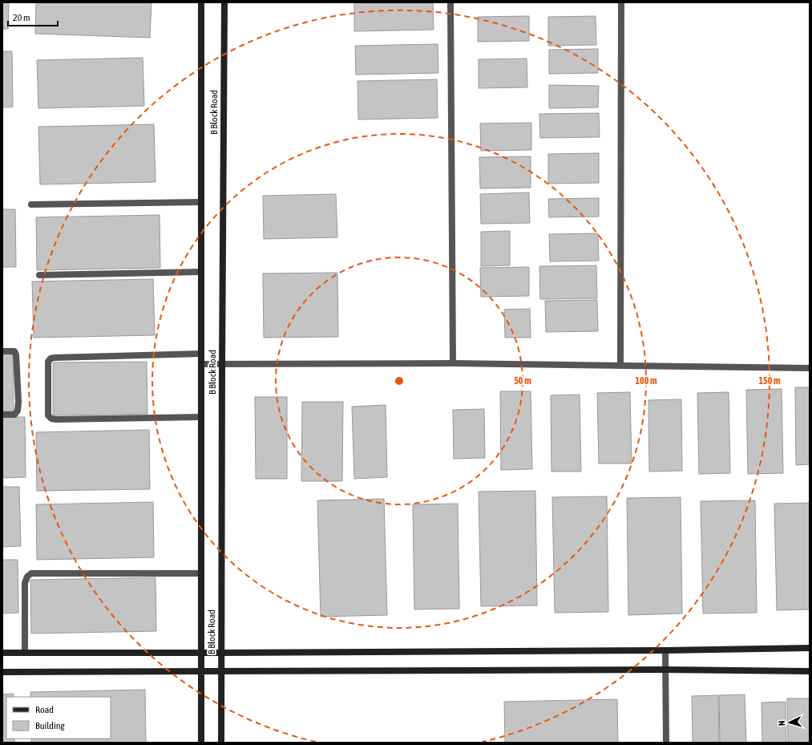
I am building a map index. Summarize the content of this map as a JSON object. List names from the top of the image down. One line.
{"streets":{"street":["B Block Road"]},"legend":["Road","Building"],"scale_bar":"20 m","north":"left","rings":["50 m","100 m","150 m"]}
